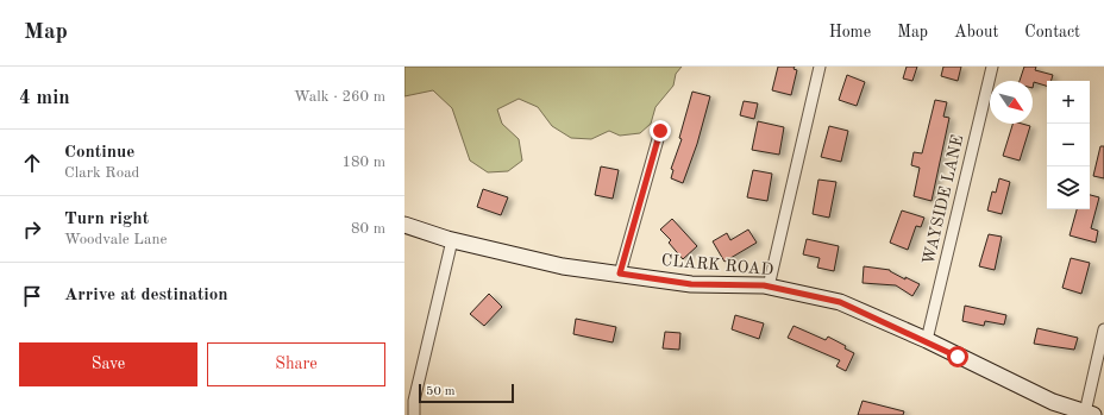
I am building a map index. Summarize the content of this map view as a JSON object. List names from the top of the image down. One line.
{"streets":{"street":["WAYSIDE LANE","CLARK ROAD"]},"crossings":[["WAYSIDE LANE","CLARK ROAD"]],"scale_bar":"50 m","north":"bottom right","page":{"header":"Map","nav":["Home","Map","About","Contact"],"heading":["4 min","Walk · 260 m"],"map_buttons":["+","−"],"list":[["Continue","Clark Road","180 m"],["Turn right","Woodvale Lane","80 m"],"Arrive at destination"],"buttons":["Save","Share"],"scale":"50 m"}}
